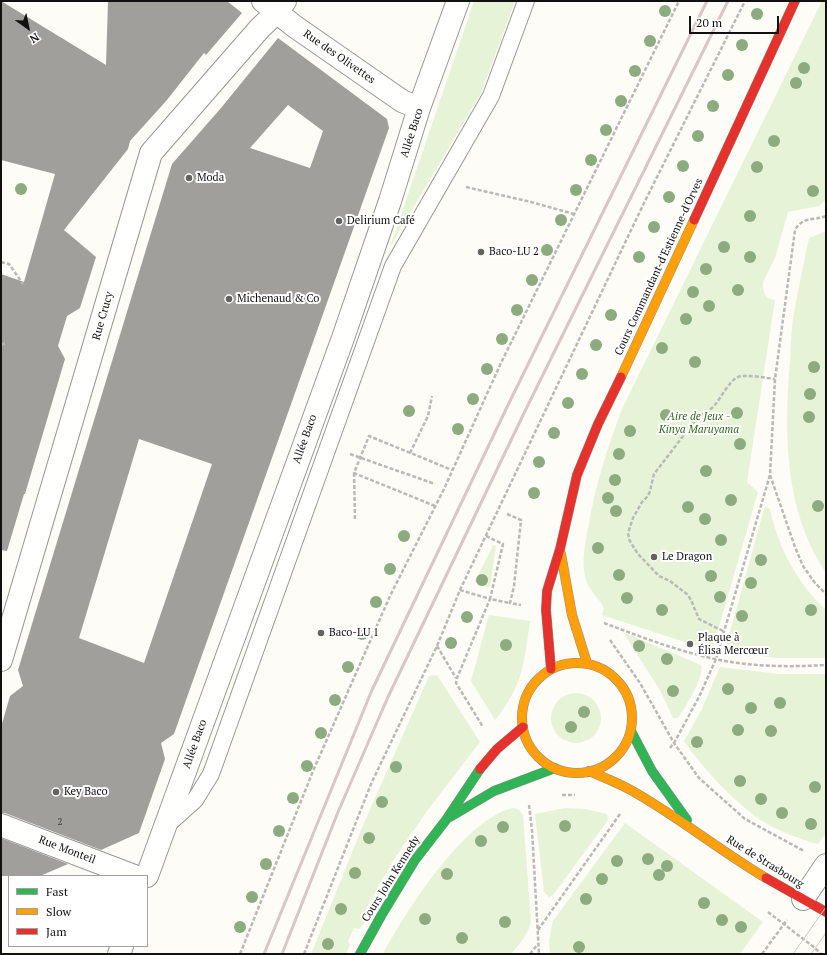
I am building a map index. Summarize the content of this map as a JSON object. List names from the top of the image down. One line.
{"streets":{"main road":["Cours Commandant-d'Estienne-d'Orves","Rue de Strasbourg","Cours John Kennedy"],"street":["Rue des Olivettes","Allée Baco","Rue Crucy","Rue Monteil"]},"crossings":[["Rue des Olivettes","Allée Baco"],["Rue des Olivettes","Rue Crucy"],["Cours Commandant-d'Estienne-d'Orves","Rue de Strasbourg"],["Cours Commandant-d'Estienne-d'Orves","Cours John Kennedy"],["Rue de Strasbourg","Cours John Kennedy"]],"parks":["Aire de Jeux - Kinya Maruyama"],"places":["Moda","Delirium Café","Baco-LU 2","Michenaud & Co","Le Dragon","Baco-LU 1","Plaque à Élisa Mercœur","Key Baco"],"house_numbers":["2"],"legend":["Fast","Slow","Jam"],"scale_bar":"20 m","north":"bottom right"}
